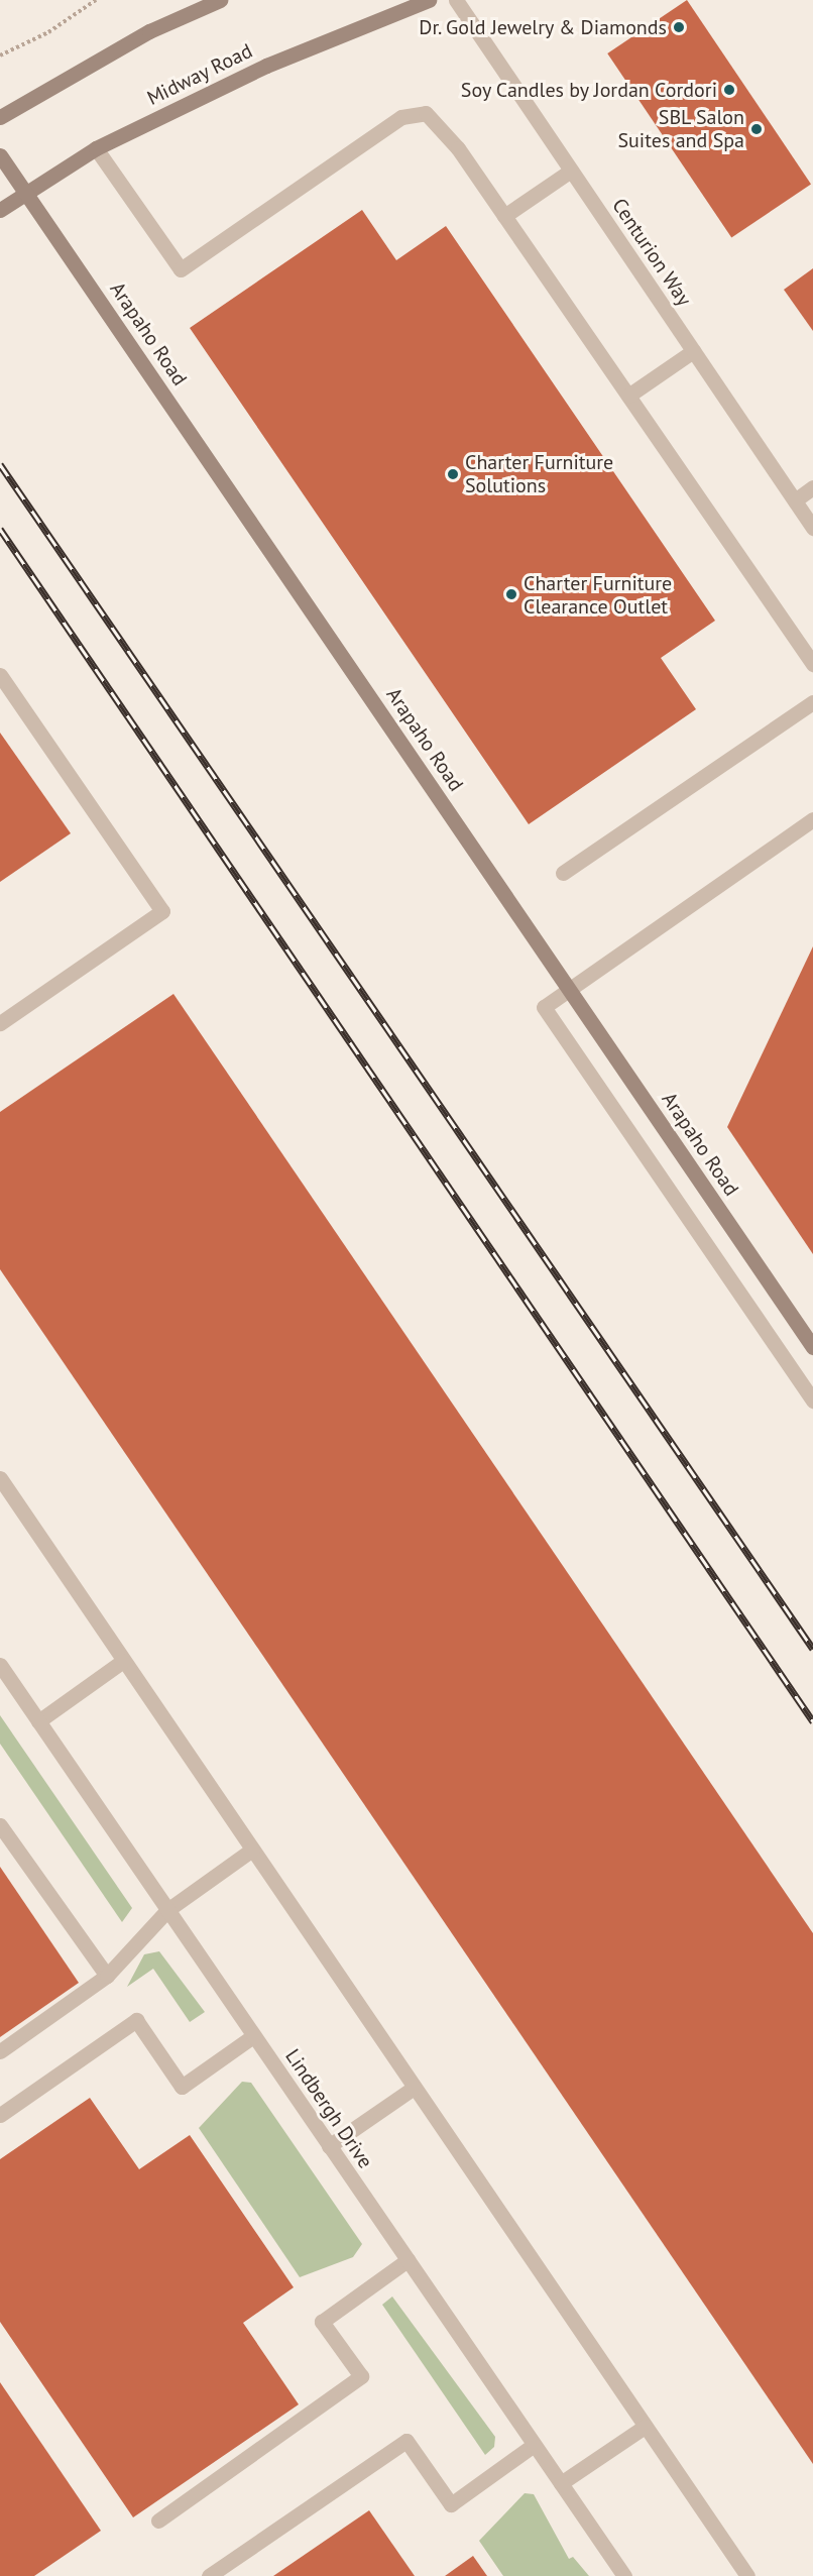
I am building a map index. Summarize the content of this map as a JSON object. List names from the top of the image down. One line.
{"streets":{"main road":["Midway Road","Arapaho Road"],"street":["Centurion Way","Lindbergh Drive"]},"places":["Dr. Gold Jewelry & Diamonds","Soy Candles by Jordan Cordori","SBL Salon Suites and Spa","Charter Furniture Solutions","Charter Furniture Clearance Outlet"]}
